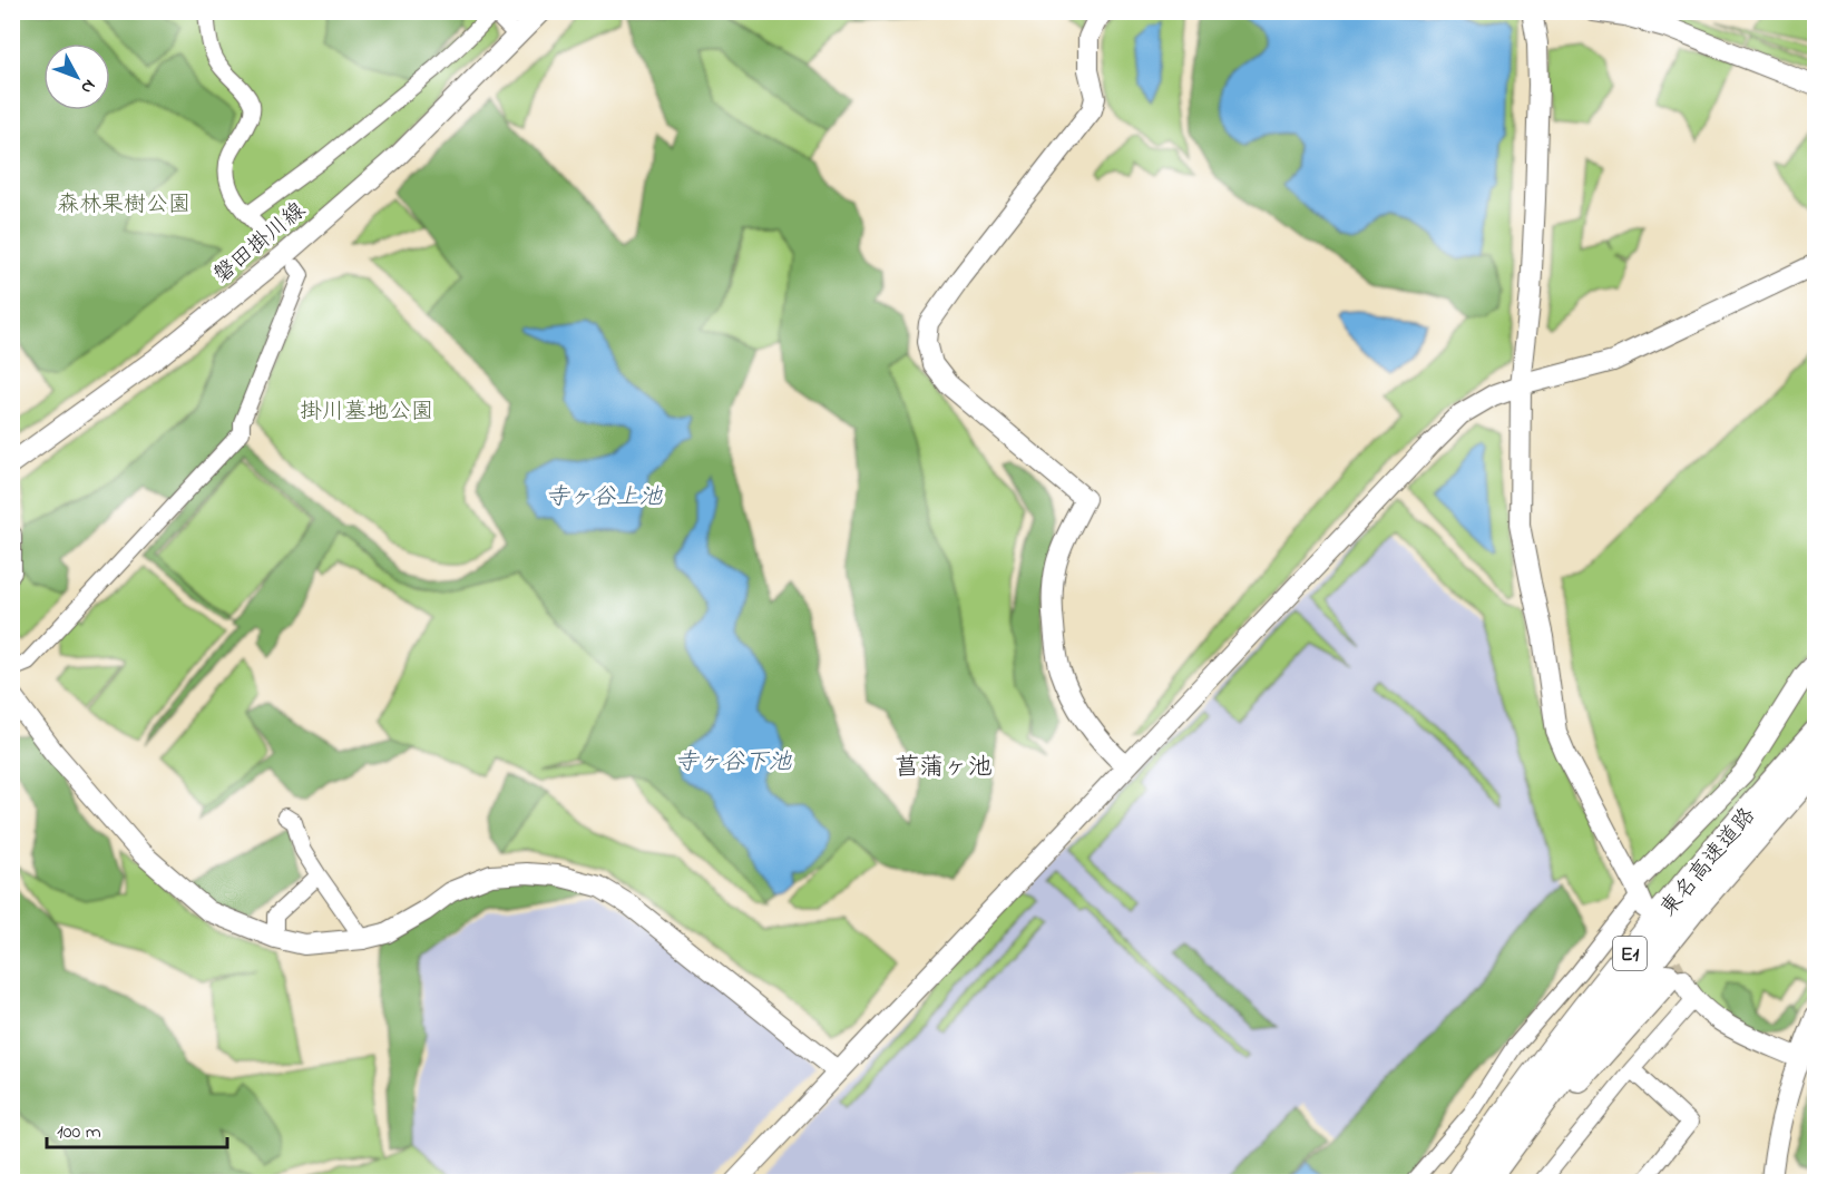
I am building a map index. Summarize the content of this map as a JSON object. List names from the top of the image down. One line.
{"streets":{"highway":["東名高速道路","E1"],"street":["磐田掛川線"]},"districts":["菖蒲ヶ池"],"water":["寺ヶ谷上池","寺ヶ谷下池"],"parks":["森林果樹公園","掛川墓地公園"],"scale_bar":"100 m","north":"bottom right"}
